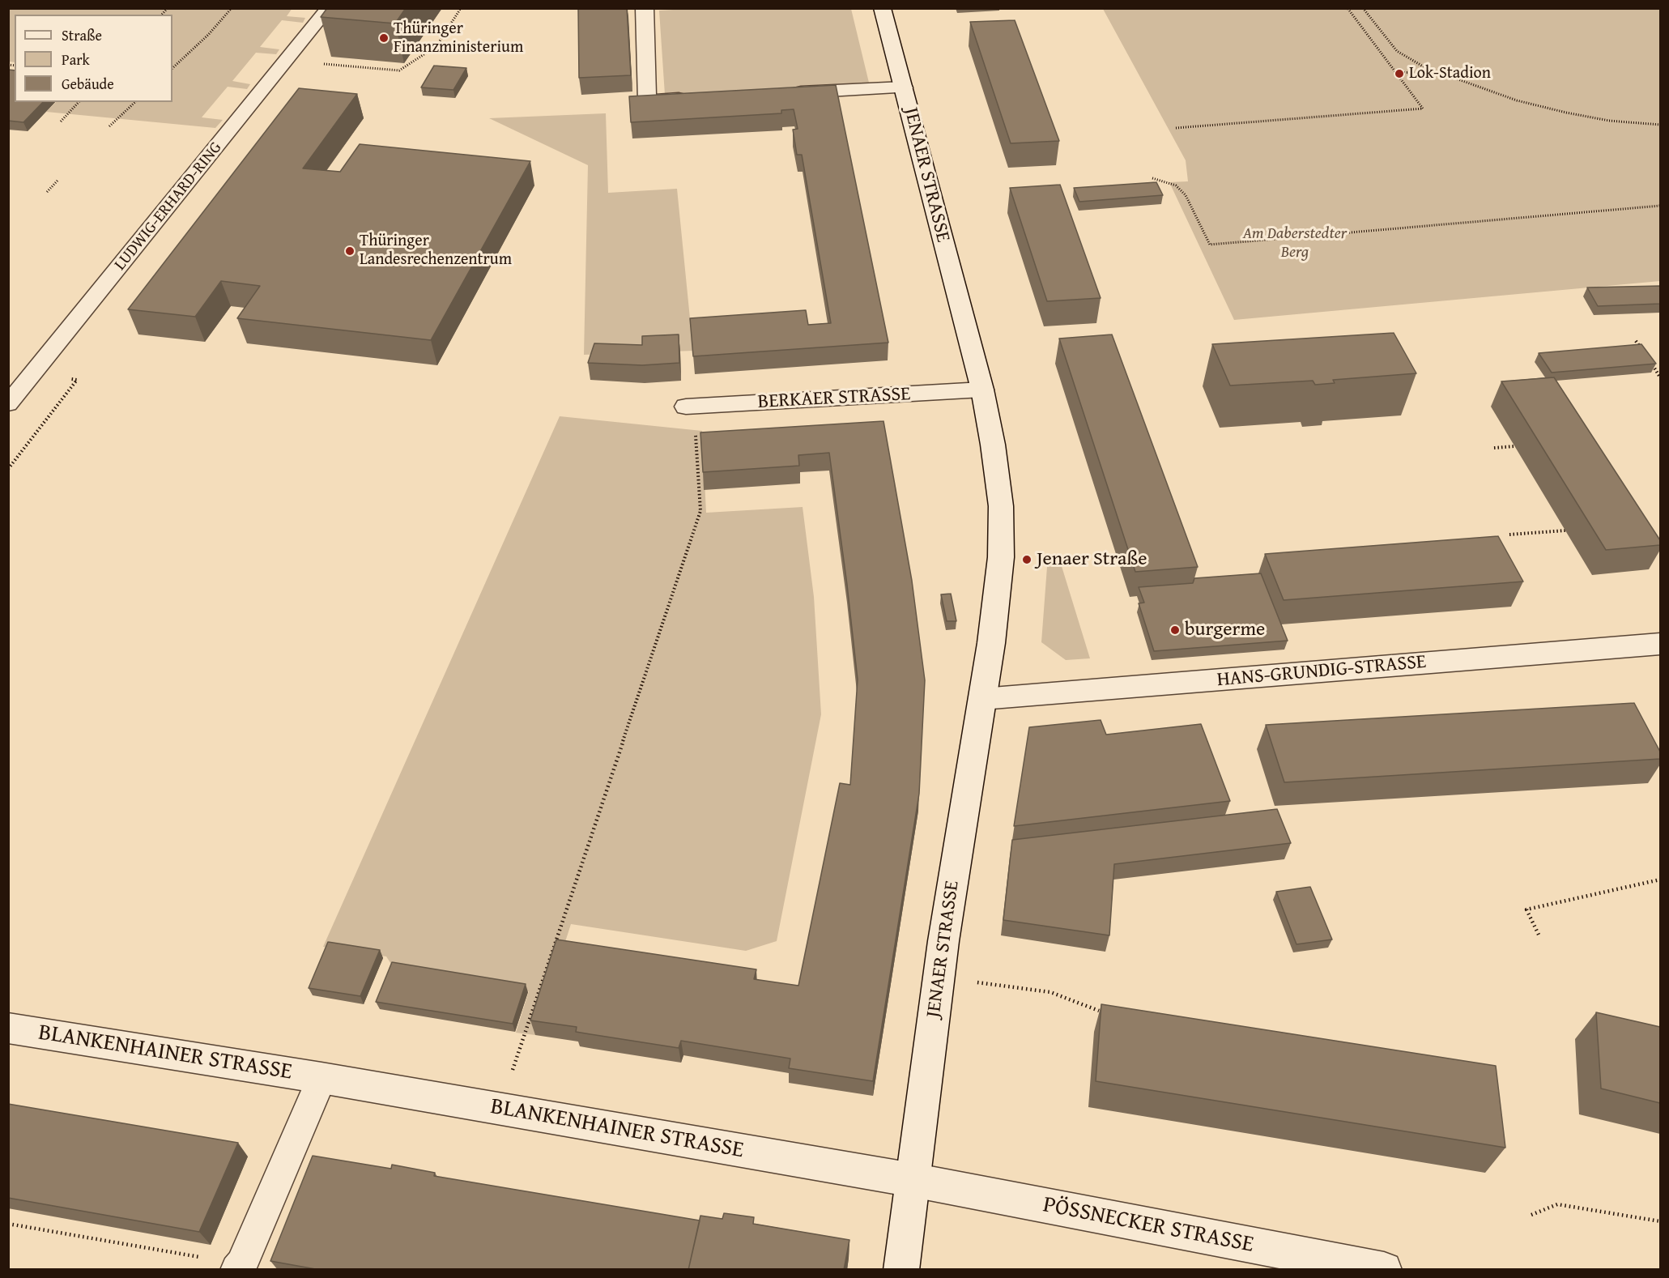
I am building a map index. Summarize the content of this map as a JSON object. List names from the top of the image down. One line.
{"streets":{"street":["JENAER STRASSE","BERKAER STRASSE","HANS-GRUNDIG-STRASSE","BLANKENHAINER STRASSE","PÖSSNECKER STRASSE"],"lane":["LUDWIG-ERHARD-RING"]},"crossings":[["JENAER STRASSE","BERKAER STRASSE"],["JENAER STRASSE","HANS-GRUNDIG-STRASSE"],["JENAER STRASSE","BLANKENHAINER STRASSE"],["JENAER STRASSE","PÖSSNECKER STRASSE"],["BLANKENHAINER STRASSE","PÖSSNECKER STRASSE"]],"parks":["Am Daberstedter Berg"],"places":["Thüringer Finanzministerium","Lok-Stadion","Thüringer Landesrechenzentrum","Jenaer Straße","burgerme"],"legend":["Straße","Park","Gebäude"]}
